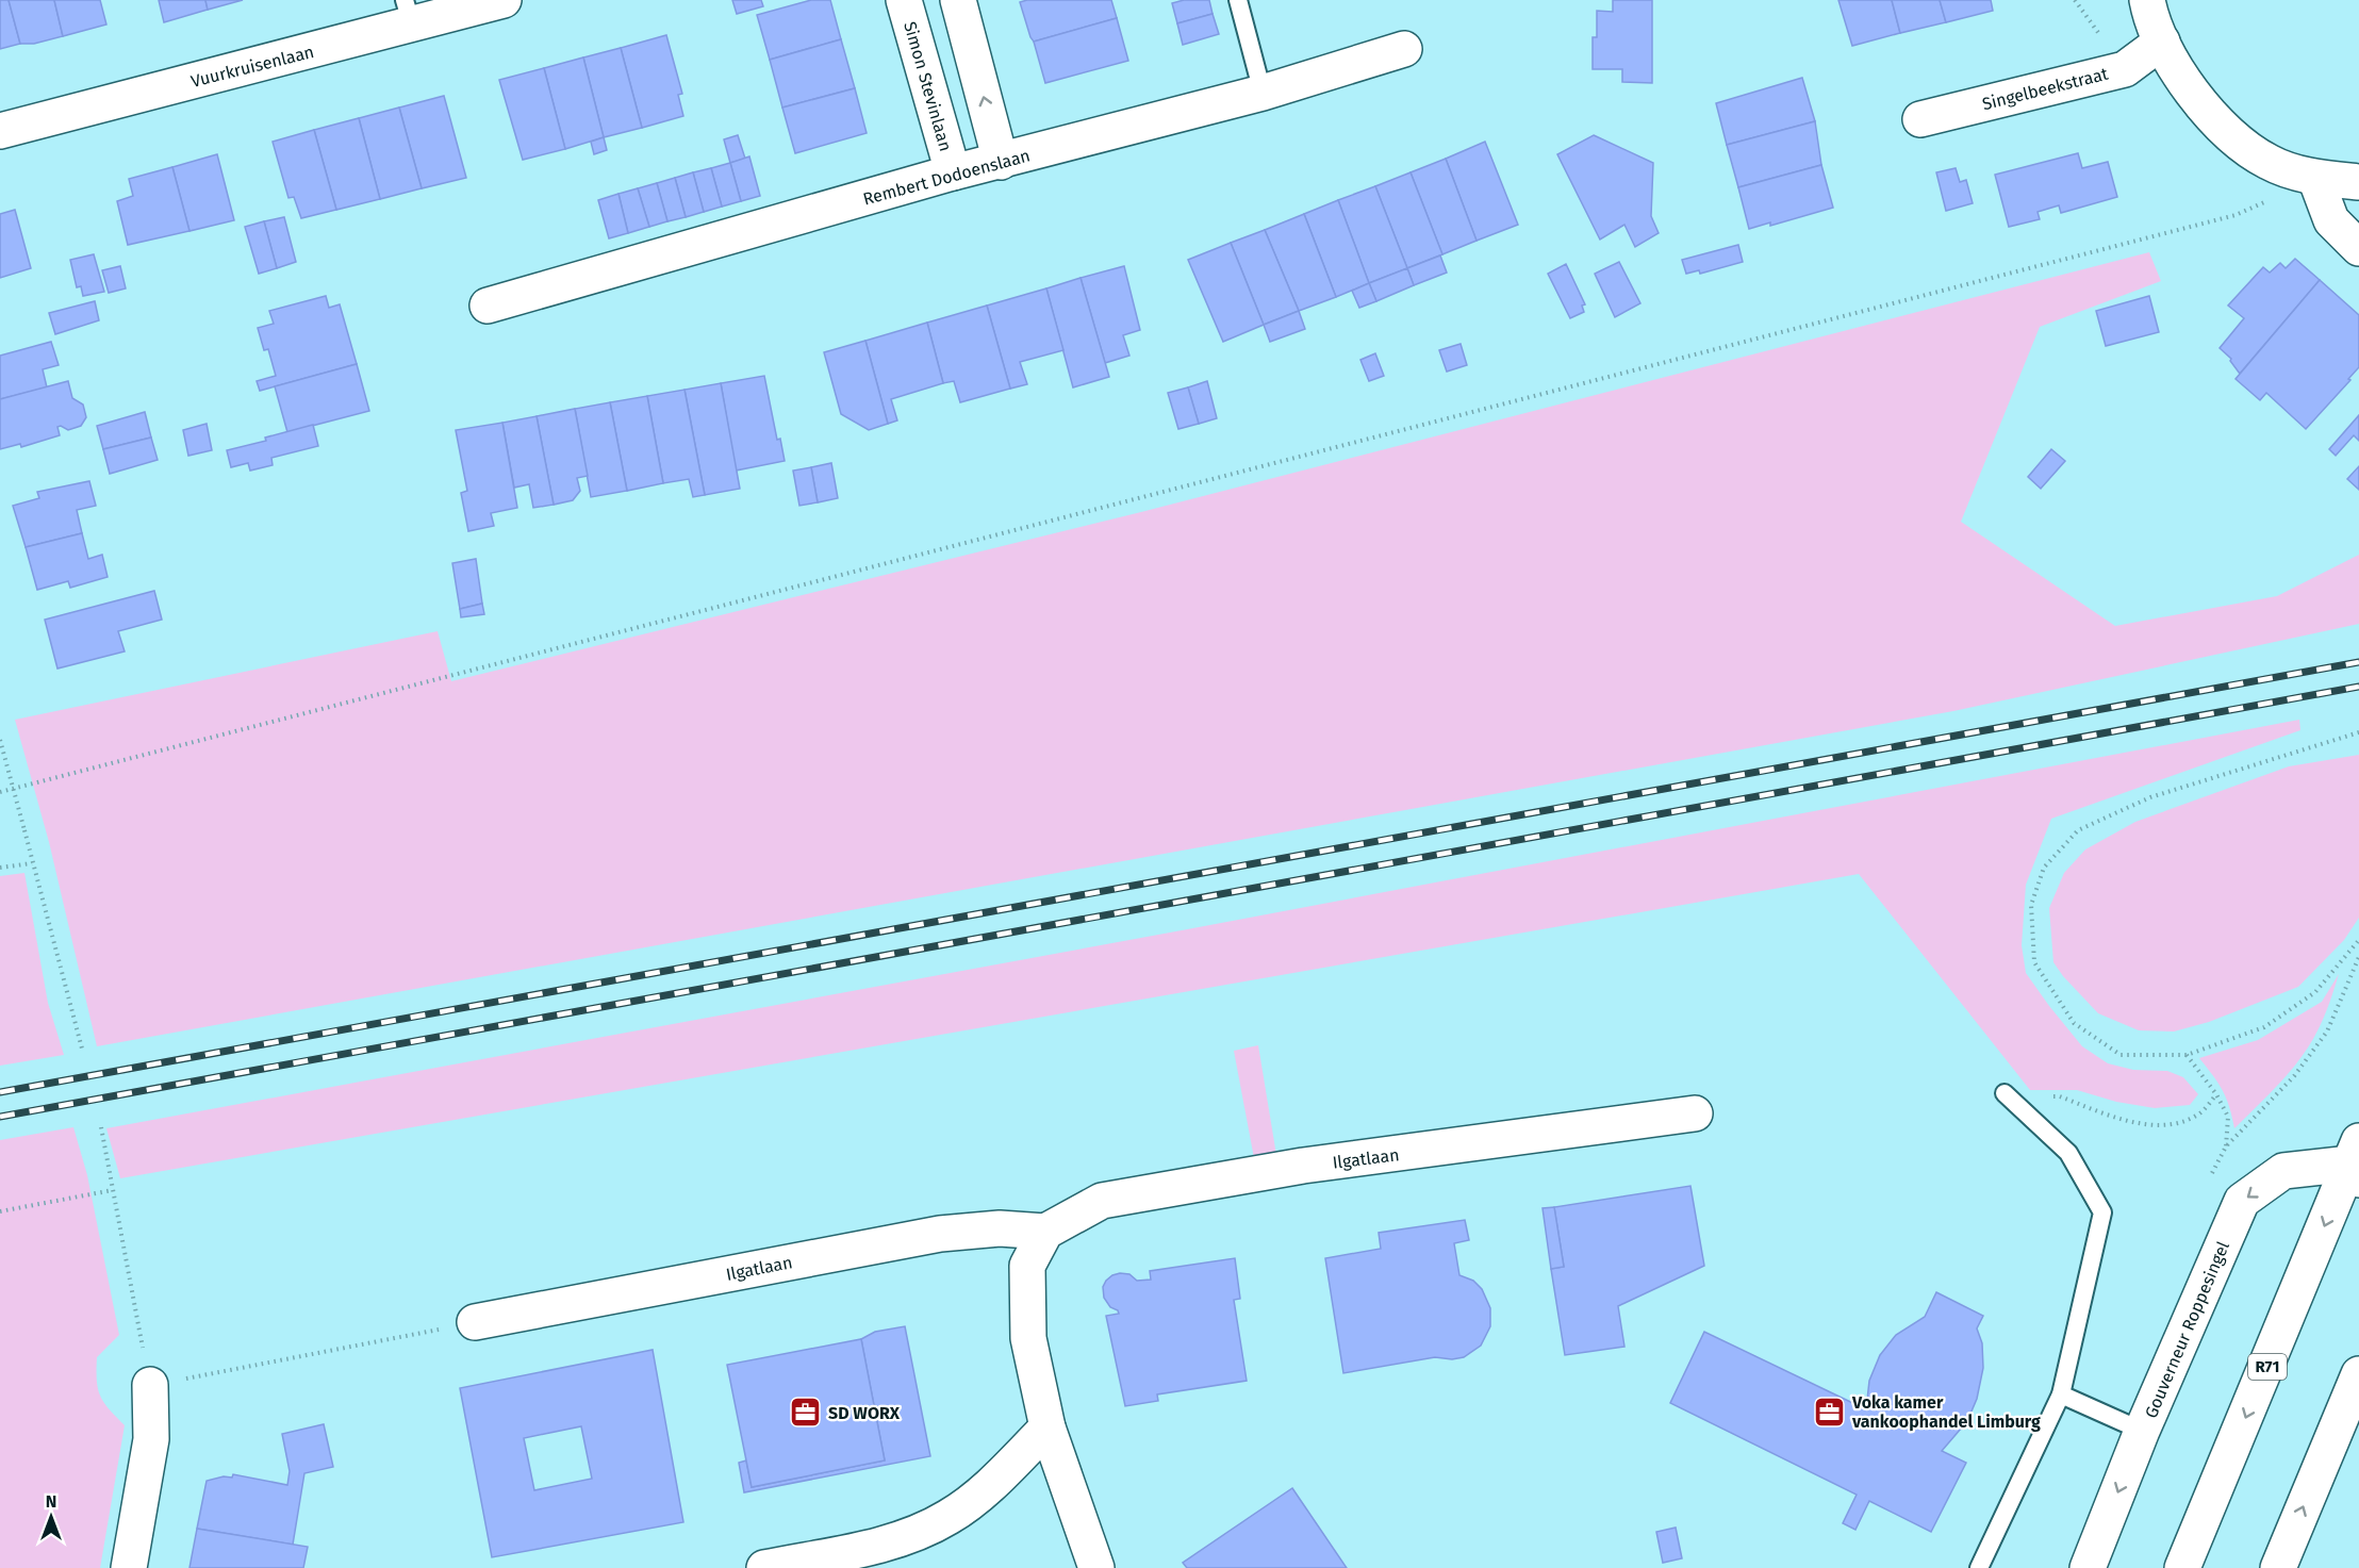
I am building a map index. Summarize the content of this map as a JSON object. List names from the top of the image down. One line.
{"streets":{"main road":["Vuurkruisenlaan","Simon Stevinlaan","Singelbeekstraat","Rembert Dodoenslaan","Ilgatlaan","Gouverneur Roppesingel","R71"]},"crossings":[["Simon Stevinlaan","Rembert Dodoenslaan"]],"one_way":["Gouverneur Roppesingel"],"places":{"office":["Voka kamer vankoophandel Limburg","SD WORX"]},"north":"top"}
